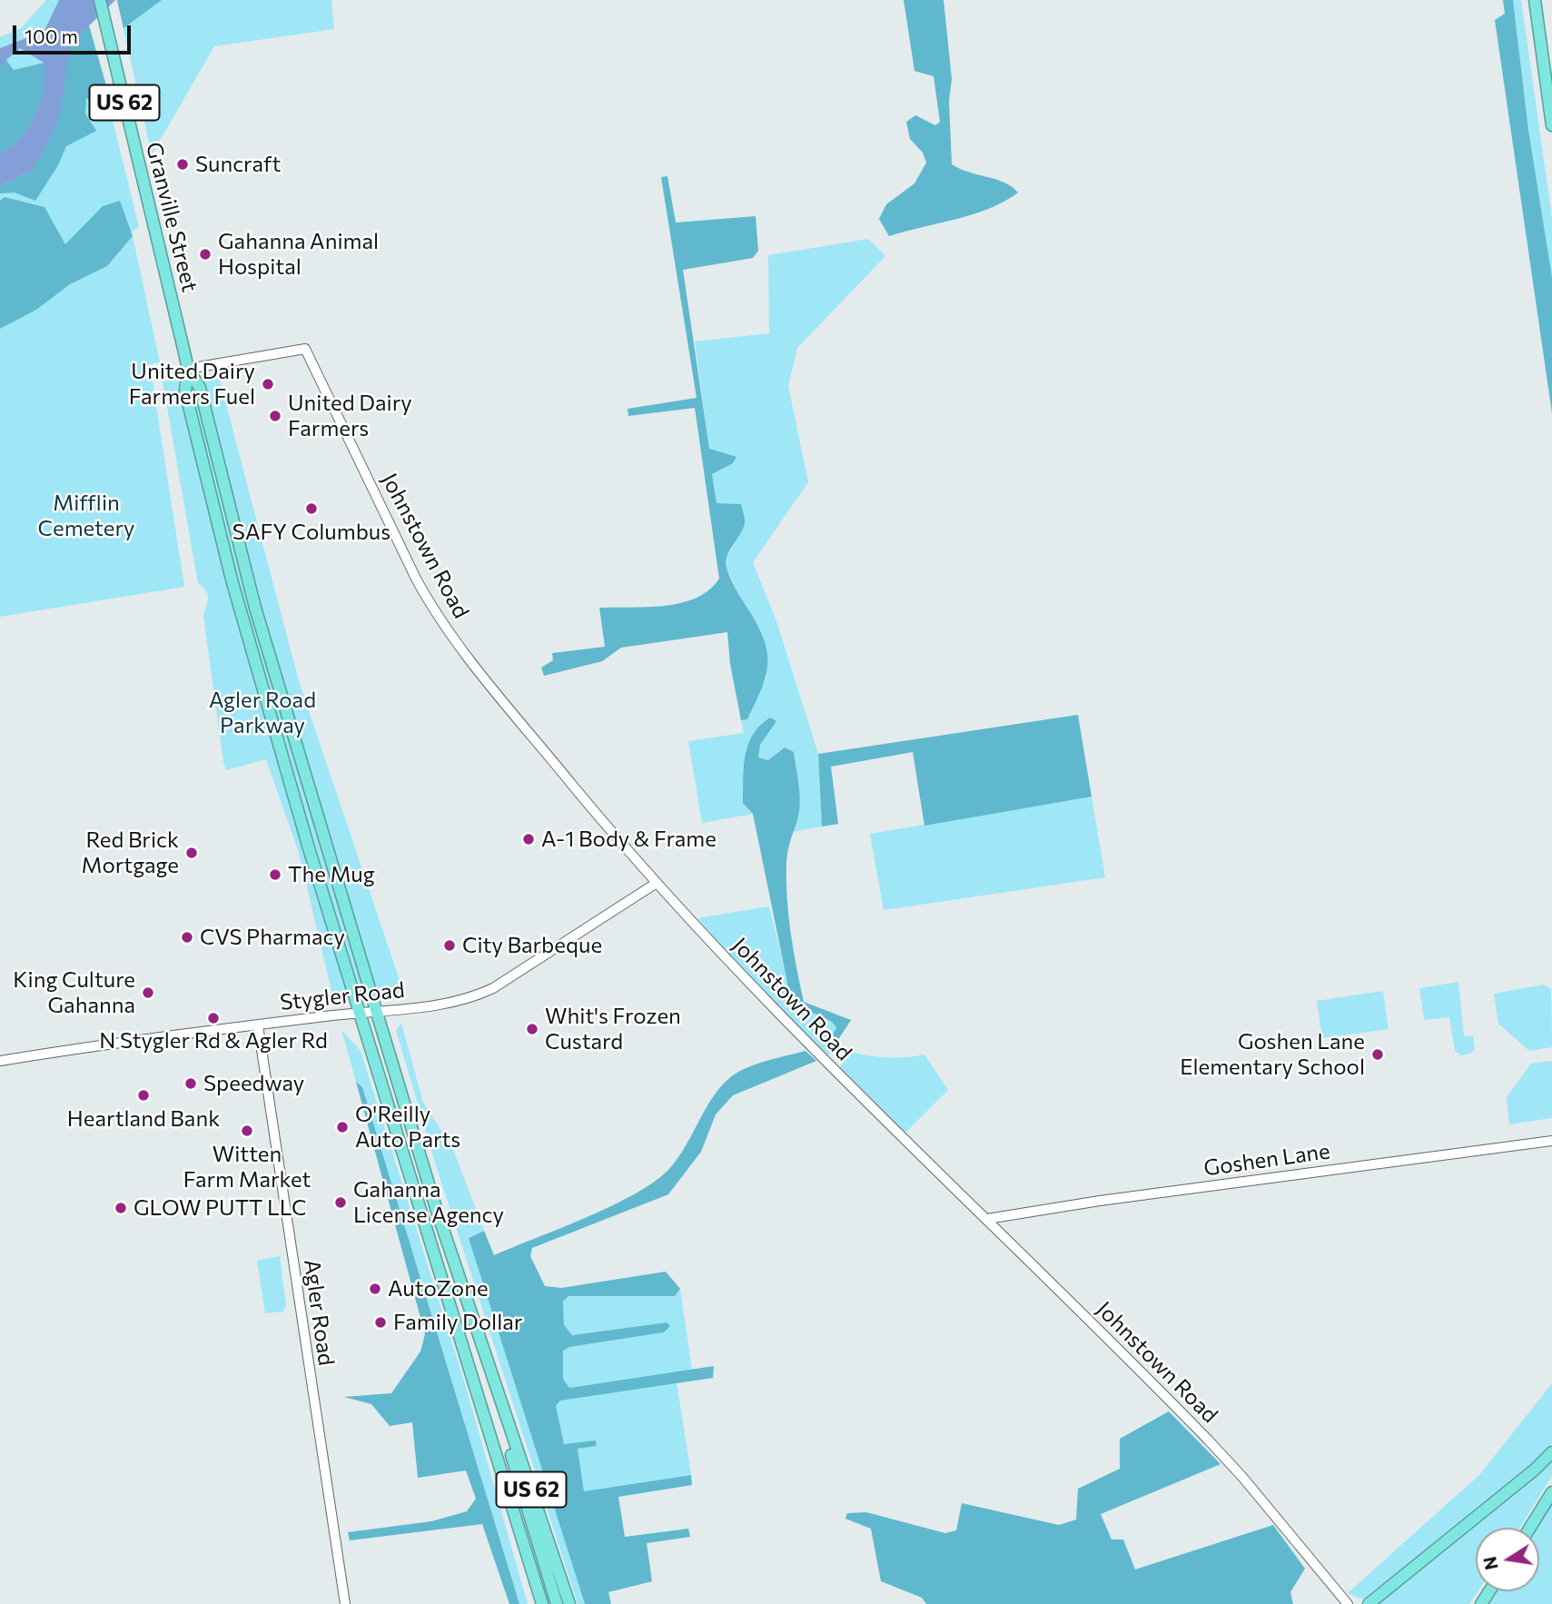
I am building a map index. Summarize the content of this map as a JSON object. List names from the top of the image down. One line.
{"streets":{"highway":["US 62","Granville Street"],"main road":["Johnstown Road","Stygler Road","Goshen Lane","Agler Road"]},"crossings":[["US 62","Granville Street"],["US 62","Johnstown Road"],["US 62","Stygler Road"],["Granville Street","Johnstown Road"],["Johnstown Road","Stygler Road"],["Johnstown Road","Goshen Lane"],["Stygler Road","Agler Road"]],"parks":["Mifflin Cemetery","Agler Road Parkway"],"places":["Suncraft","Gahanna Animal Hospital","United Dairy Farmers Fuel","United Dairy Farmers","SAFY Columbus","A-1 Body & Frame","Red Brick Mortgage","The Mug","CVS Pharmacy","City Barbeque","King Culture Gahanna","N Stygler Rd & Agler Rd","Whit's Frozen Custard","Goshen Lane Elementary School","Speedway","Heartland Bank","O'Reilly Auto Parts","Witten Farm Market","Gahanna License Agency","GLOW PUTT LLC","AutoZone","Family Dollar"],"scale_bar":"100 m","north":"left"}
